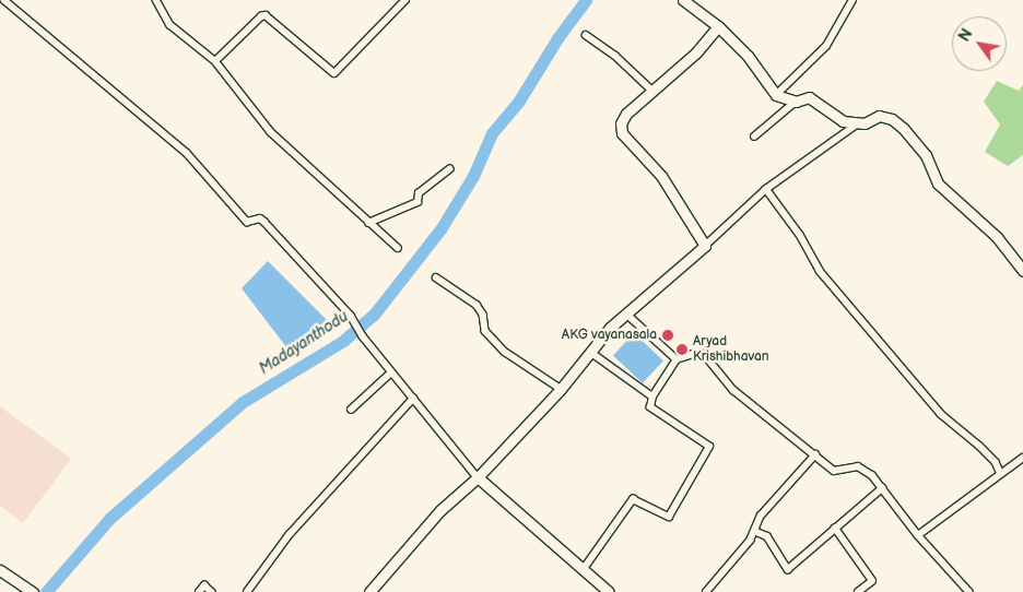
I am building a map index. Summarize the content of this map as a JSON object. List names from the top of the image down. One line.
{"water":["Madayanthodu"],"places":["AKG vayanasala","Aryad Krishibhavan"],"north":"top left"}
